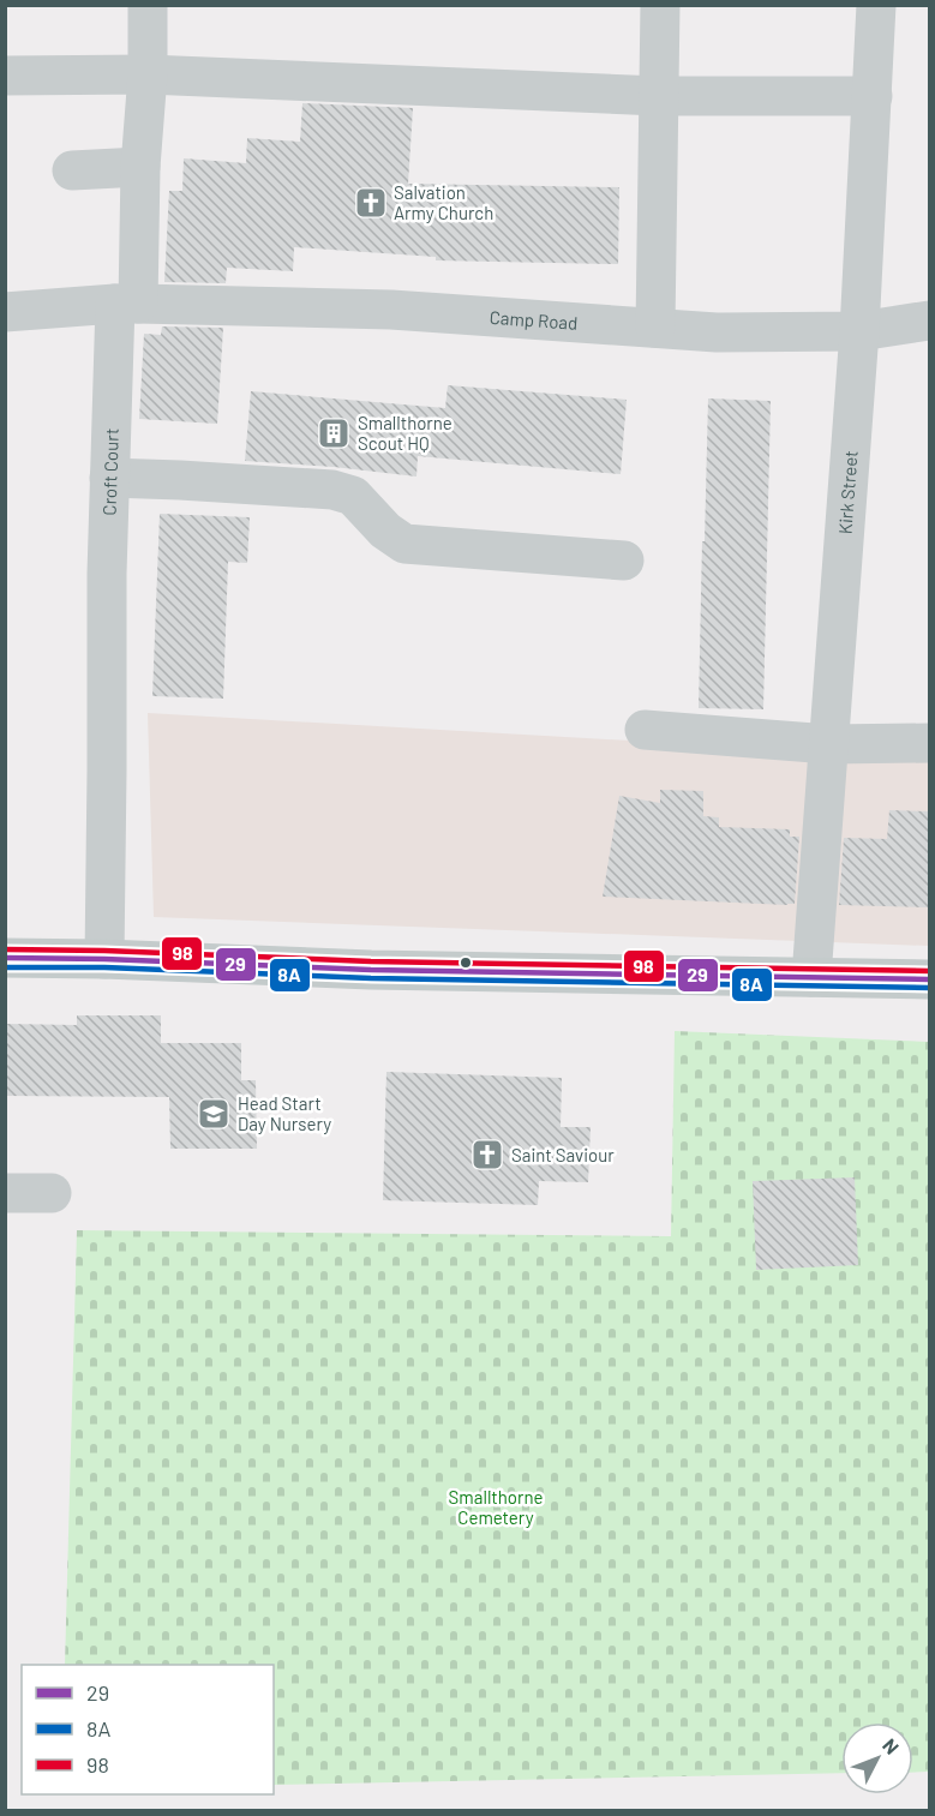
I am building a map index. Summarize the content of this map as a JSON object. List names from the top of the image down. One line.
{"streets":{"street":["Camp Road","Croft Court","Kirk Street"]},"crossings":[["Camp Road","Croft Court"],["Camp Road","Kirk Street"]],"parks":["Smallthorne Cemetery"],"places":{"church":["Salvation Army Church","Saint Saviour"],"building":["Smallthorne Scout HQ"],"school or university":["Head Start Day Nursery"]},"lines":["transit line 98","transit line 29","transit line 8A"],"legend":["29","8A","98"],"north":"top right"}
